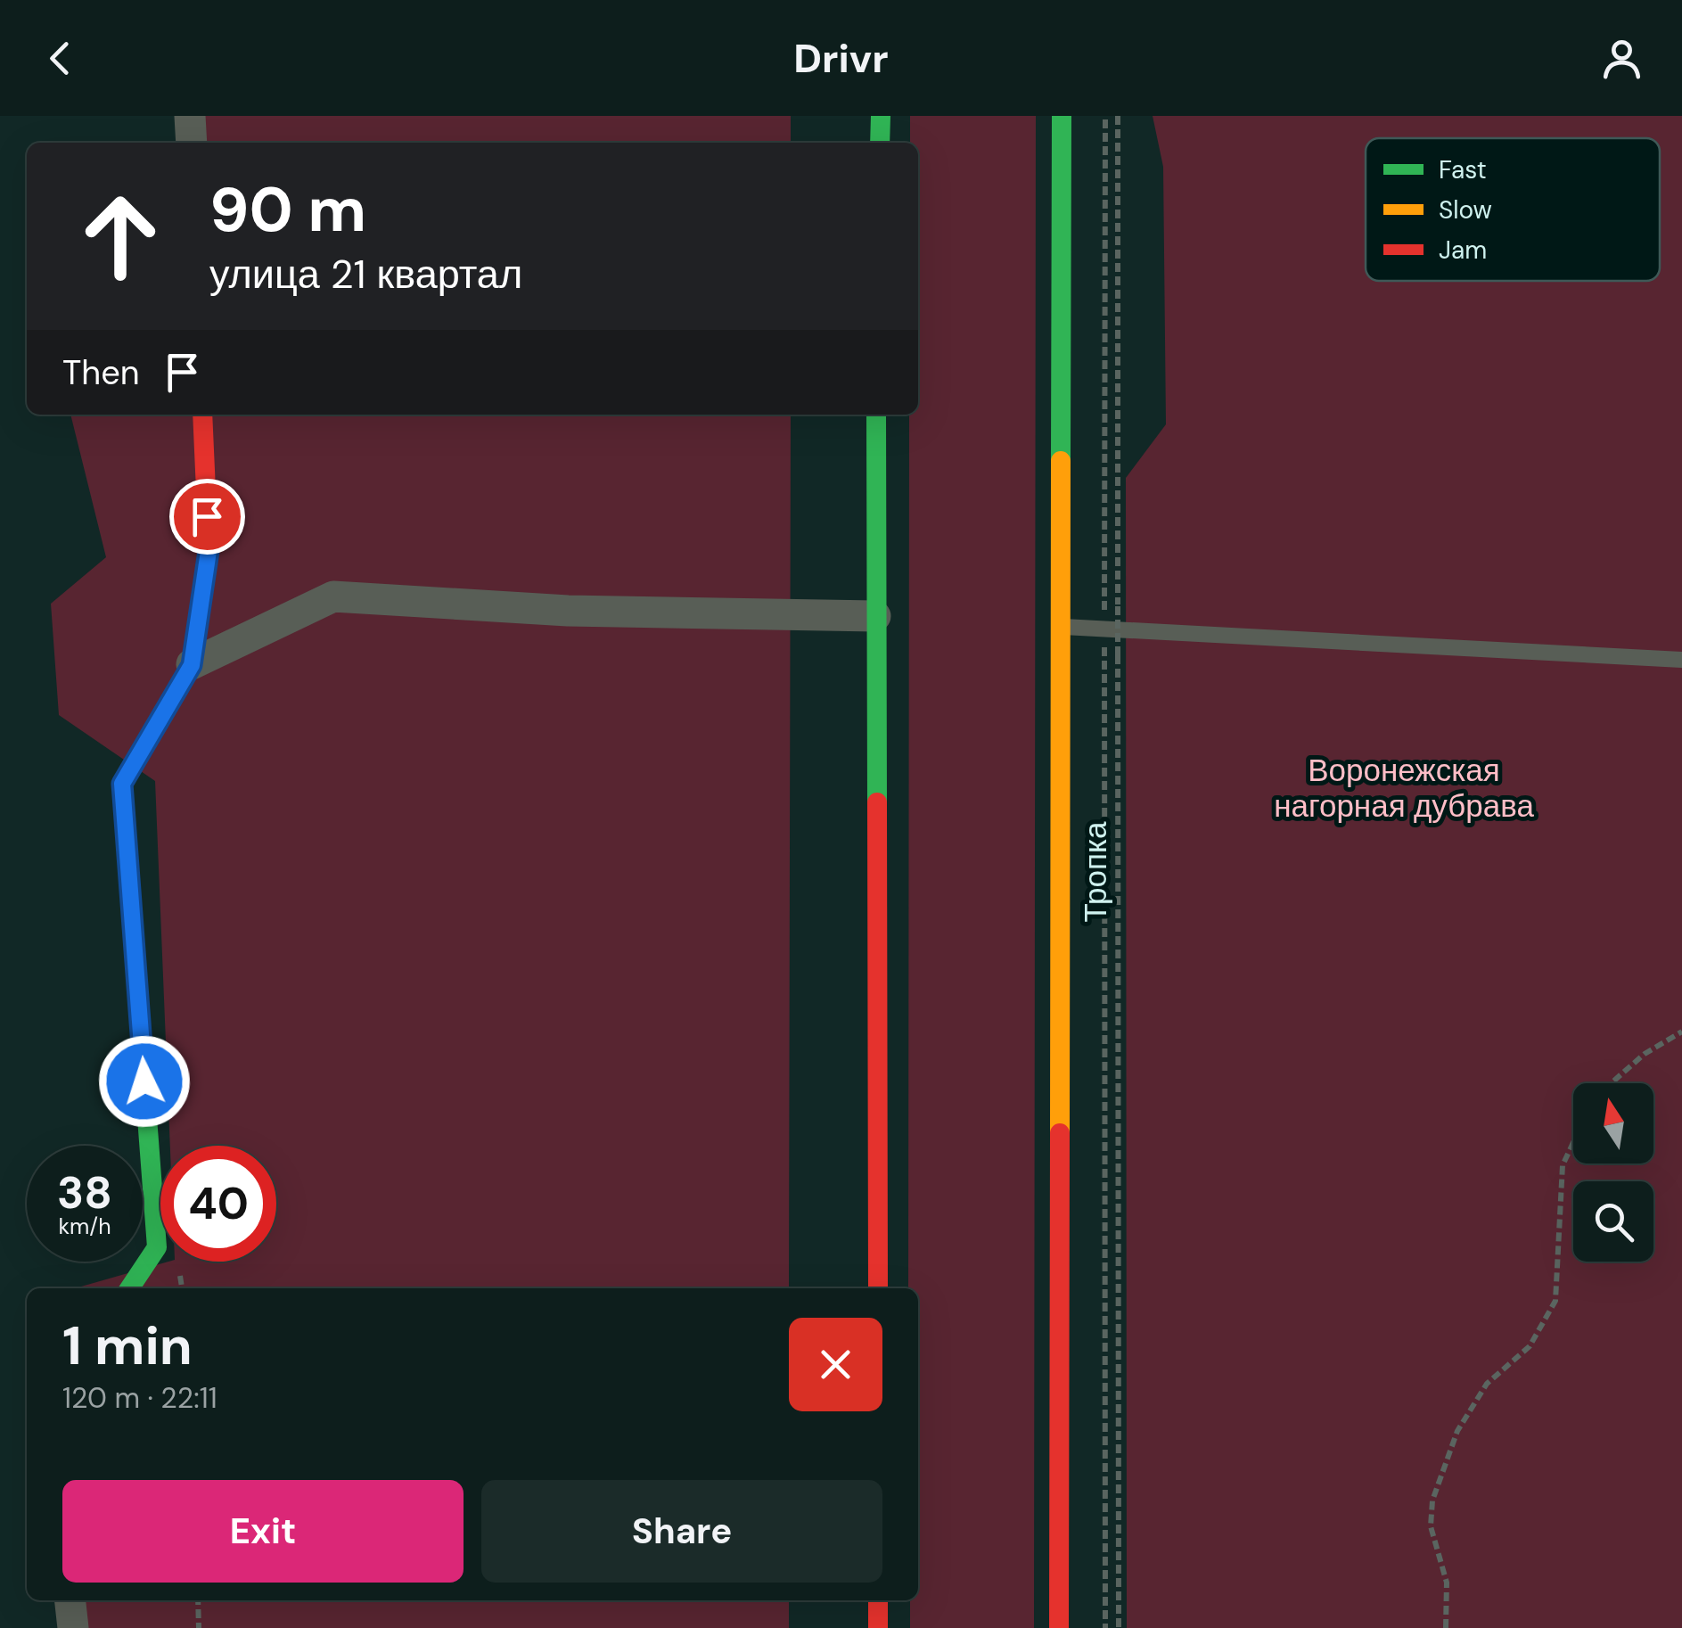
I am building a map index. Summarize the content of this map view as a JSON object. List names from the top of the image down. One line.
{"streets":{"path":["Тропка"]},"parks":["Воронежская нагорная дубрава"],"legend":["Fast","Slow","Jam"],"north":"top","page":{"header":"Drivr","turn":["90 m","улица 21 квартал"],"then":"Then","speed":"38 km/h","limit":"40","heading":["1 min","120 m · 22:11"],"buttons":["Exit","Share"]}}
